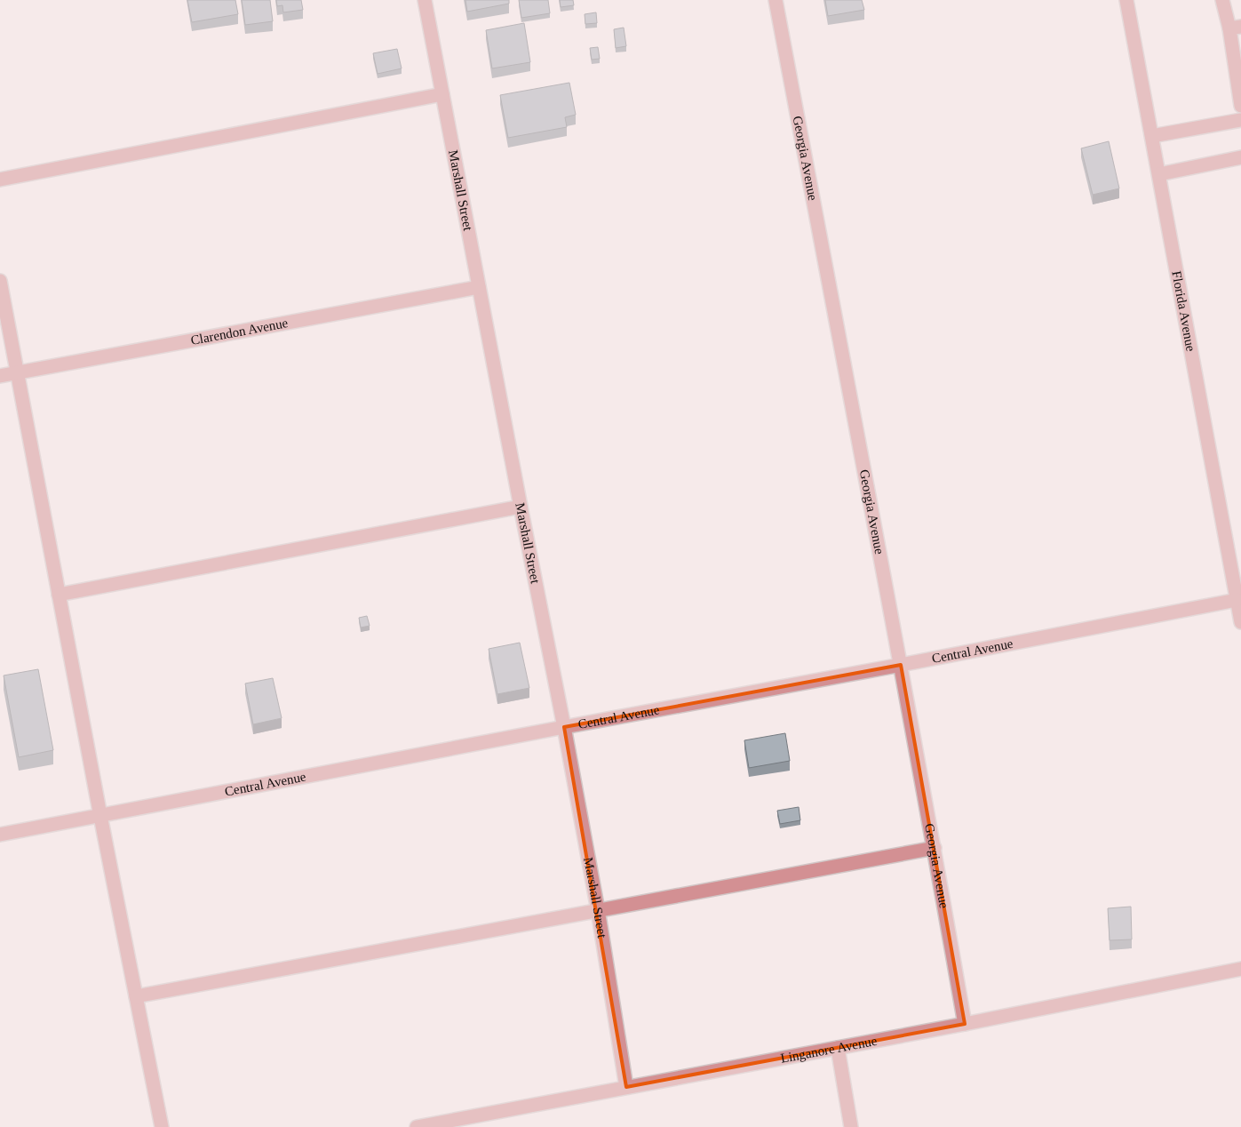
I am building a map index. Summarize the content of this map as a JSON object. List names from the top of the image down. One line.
{"streets":{"street":["Georgia Avenue","Marshall Street","Florida Avenue","Clarendon Avenue","Central Avenue","Linganore Avenue"]},"crossings":[["Georgia Avenue","Central Avenue"],["Georgia Avenue","Linganore Avenue"],["Marshall Street","Clarendon Avenue"],["Marshall Street","Central Avenue"],["Marshall Street","Linganore Avenue"],["Florida Avenue","Central Avenue"]]}
